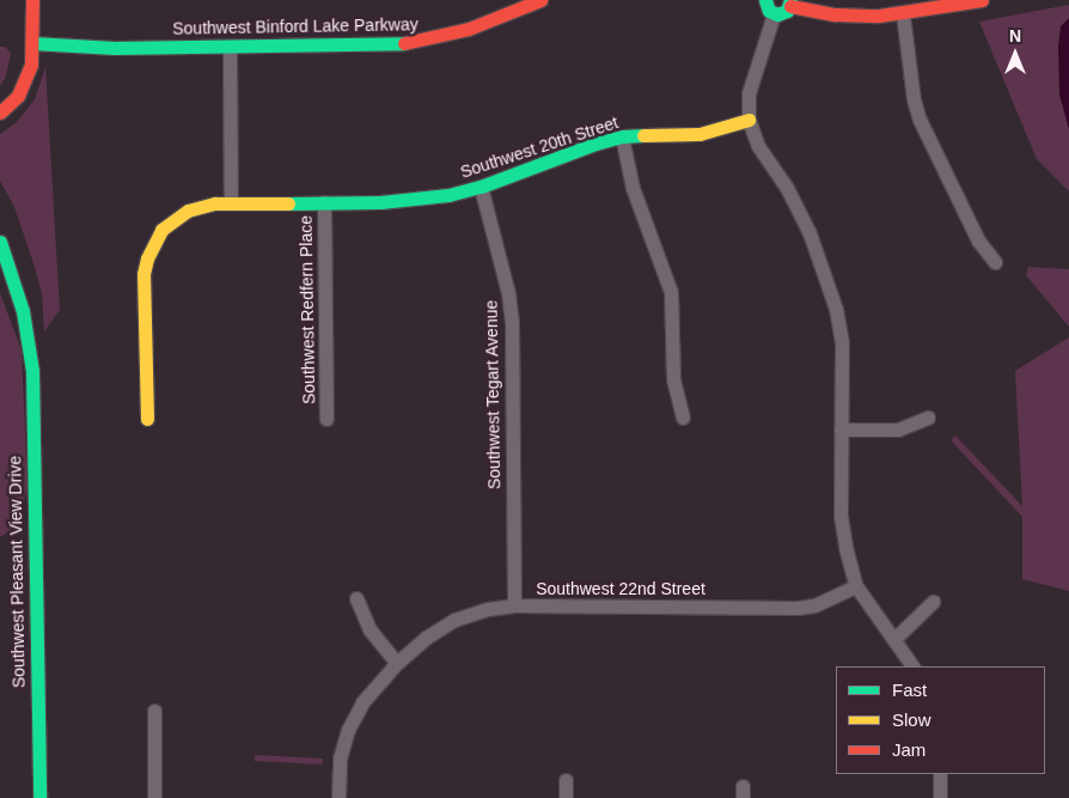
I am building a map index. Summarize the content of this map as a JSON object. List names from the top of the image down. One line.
{"streets":{"street":["Southwest Binford Lake Parkway","Southwest 20th Street","Southwest Redfern Place","Southwest Tegart Avenue","Southwest Pleasant View Drive","Southwest 22nd Street"]},"crossings":[["Southwest 20th Street","Southwest Redfern Place"],["Southwest 20th Street","Southwest Tegart Avenue"],["Southwest Tegart Avenue","Southwest 22nd Street"]],"legend":["Fast","Slow","Jam"],"north":"top"}
